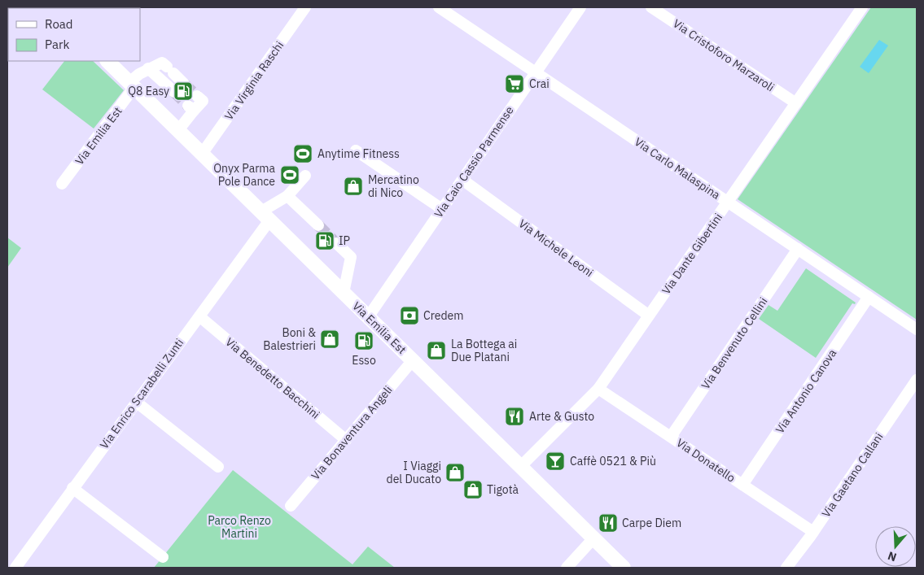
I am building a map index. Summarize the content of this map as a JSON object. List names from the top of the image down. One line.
{"streets":{"main road":["Via Emilia Est"],"street":["Via Cristoforo Marzaroli","Via Virginia Raschi","Via Caio Cassio Parmense","Via Carlo Malaspina","Via Michele Leoni","Via Dante Gibertini","Via Benvenuto Cellini","Via Benedetto Bacchini","Via Antonio Canova","Via Enrico Scarabelli Zunti","Via Bonaventura Angeli","Via Donatello","Via Gaetano Callani"]},"crossings":[["Via Cristoforo Marzaroli","Via Dante Gibertini"],["Via Virginia Raschi","Via Emilia Est"],["Via Emilia Est","Via Caio Cassio Parmense"],["Via Emilia Est","Via Dante Gibertini"],["Via Emilia Est","Via Enrico Scarabelli Zunti"],["Via Emilia Est","Via Bonaventura Angeli"],["Via Caio Cassio Parmense","Via Carlo Malaspina"],["Via Caio Cassio Parmense","Via Michele Leoni"],["Via Carlo Malaspina","Via Dante Gibertini"],["Via Carlo Malaspina","Via Benvenuto Cellini"],["Via Carlo Malaspina","Via Antonio Canova"],["Via Michele Leoni","Via Dante Gibertini"],["Via Dante Gibertini","Via Donatello"],["Via Benvenuto Cellini","Via Donatello"],["Via Benedetto Bacchini","Via Enrico Scarabelli Zunti"],["Via Benedetto Bacchini","Via Bonaventura Angeli"],["Via Antonio Canova","Via Donatello"],["Via Donatello","Via Gaetano Callani"]],"parks":["Parco Renzo Martini"],"places":{"supermarket":["Crai"],"fuel station":["Q8 Easy","IP","Esso"],"sports":["Anytime Fitness","Onyx Parma Pole Dance"],"shop":["Mercatino di Nico","Boni & Balestrieri","La Bottega ai Due Platani","I Viaggi del Ducato","Tigotà"],"bank":["Credem"],"restaurant":["Arte & Gusto","Carpe Diem"],"bar":["Caffè 0521 & Più"]},"legend":["Road","Park"],"north":"bottom"}
